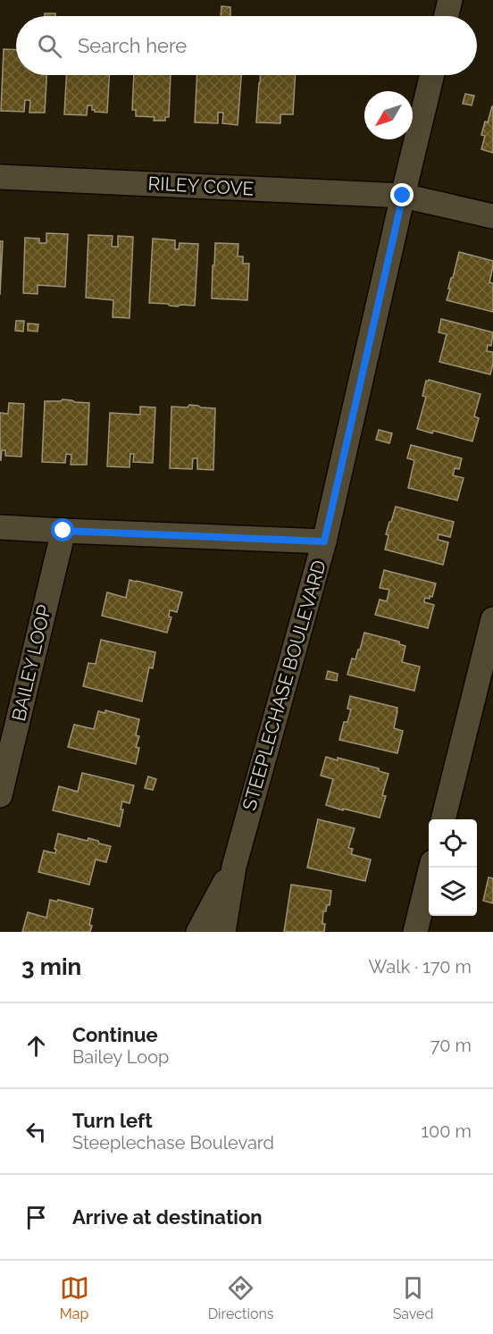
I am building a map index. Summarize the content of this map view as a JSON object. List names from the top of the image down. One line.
{"streets":{"street":["RILEY COVE","BAILEY LOOP","STEEPLECHASE BOULEVARD"]},"crossings":[["RILEY COVE","STEEPLECHASE BOULEVARD"]],"north":"bottom left","page":{"search":"Search here","heading":["3 min","Walk · 170 m"],"list":[["Continue","Bailey Loop","70 m"],["Turn left","Steeplechase Boulevard","100 m"],"Arrive at destination"],"nav":["Map","Directions","Saved"]}}
